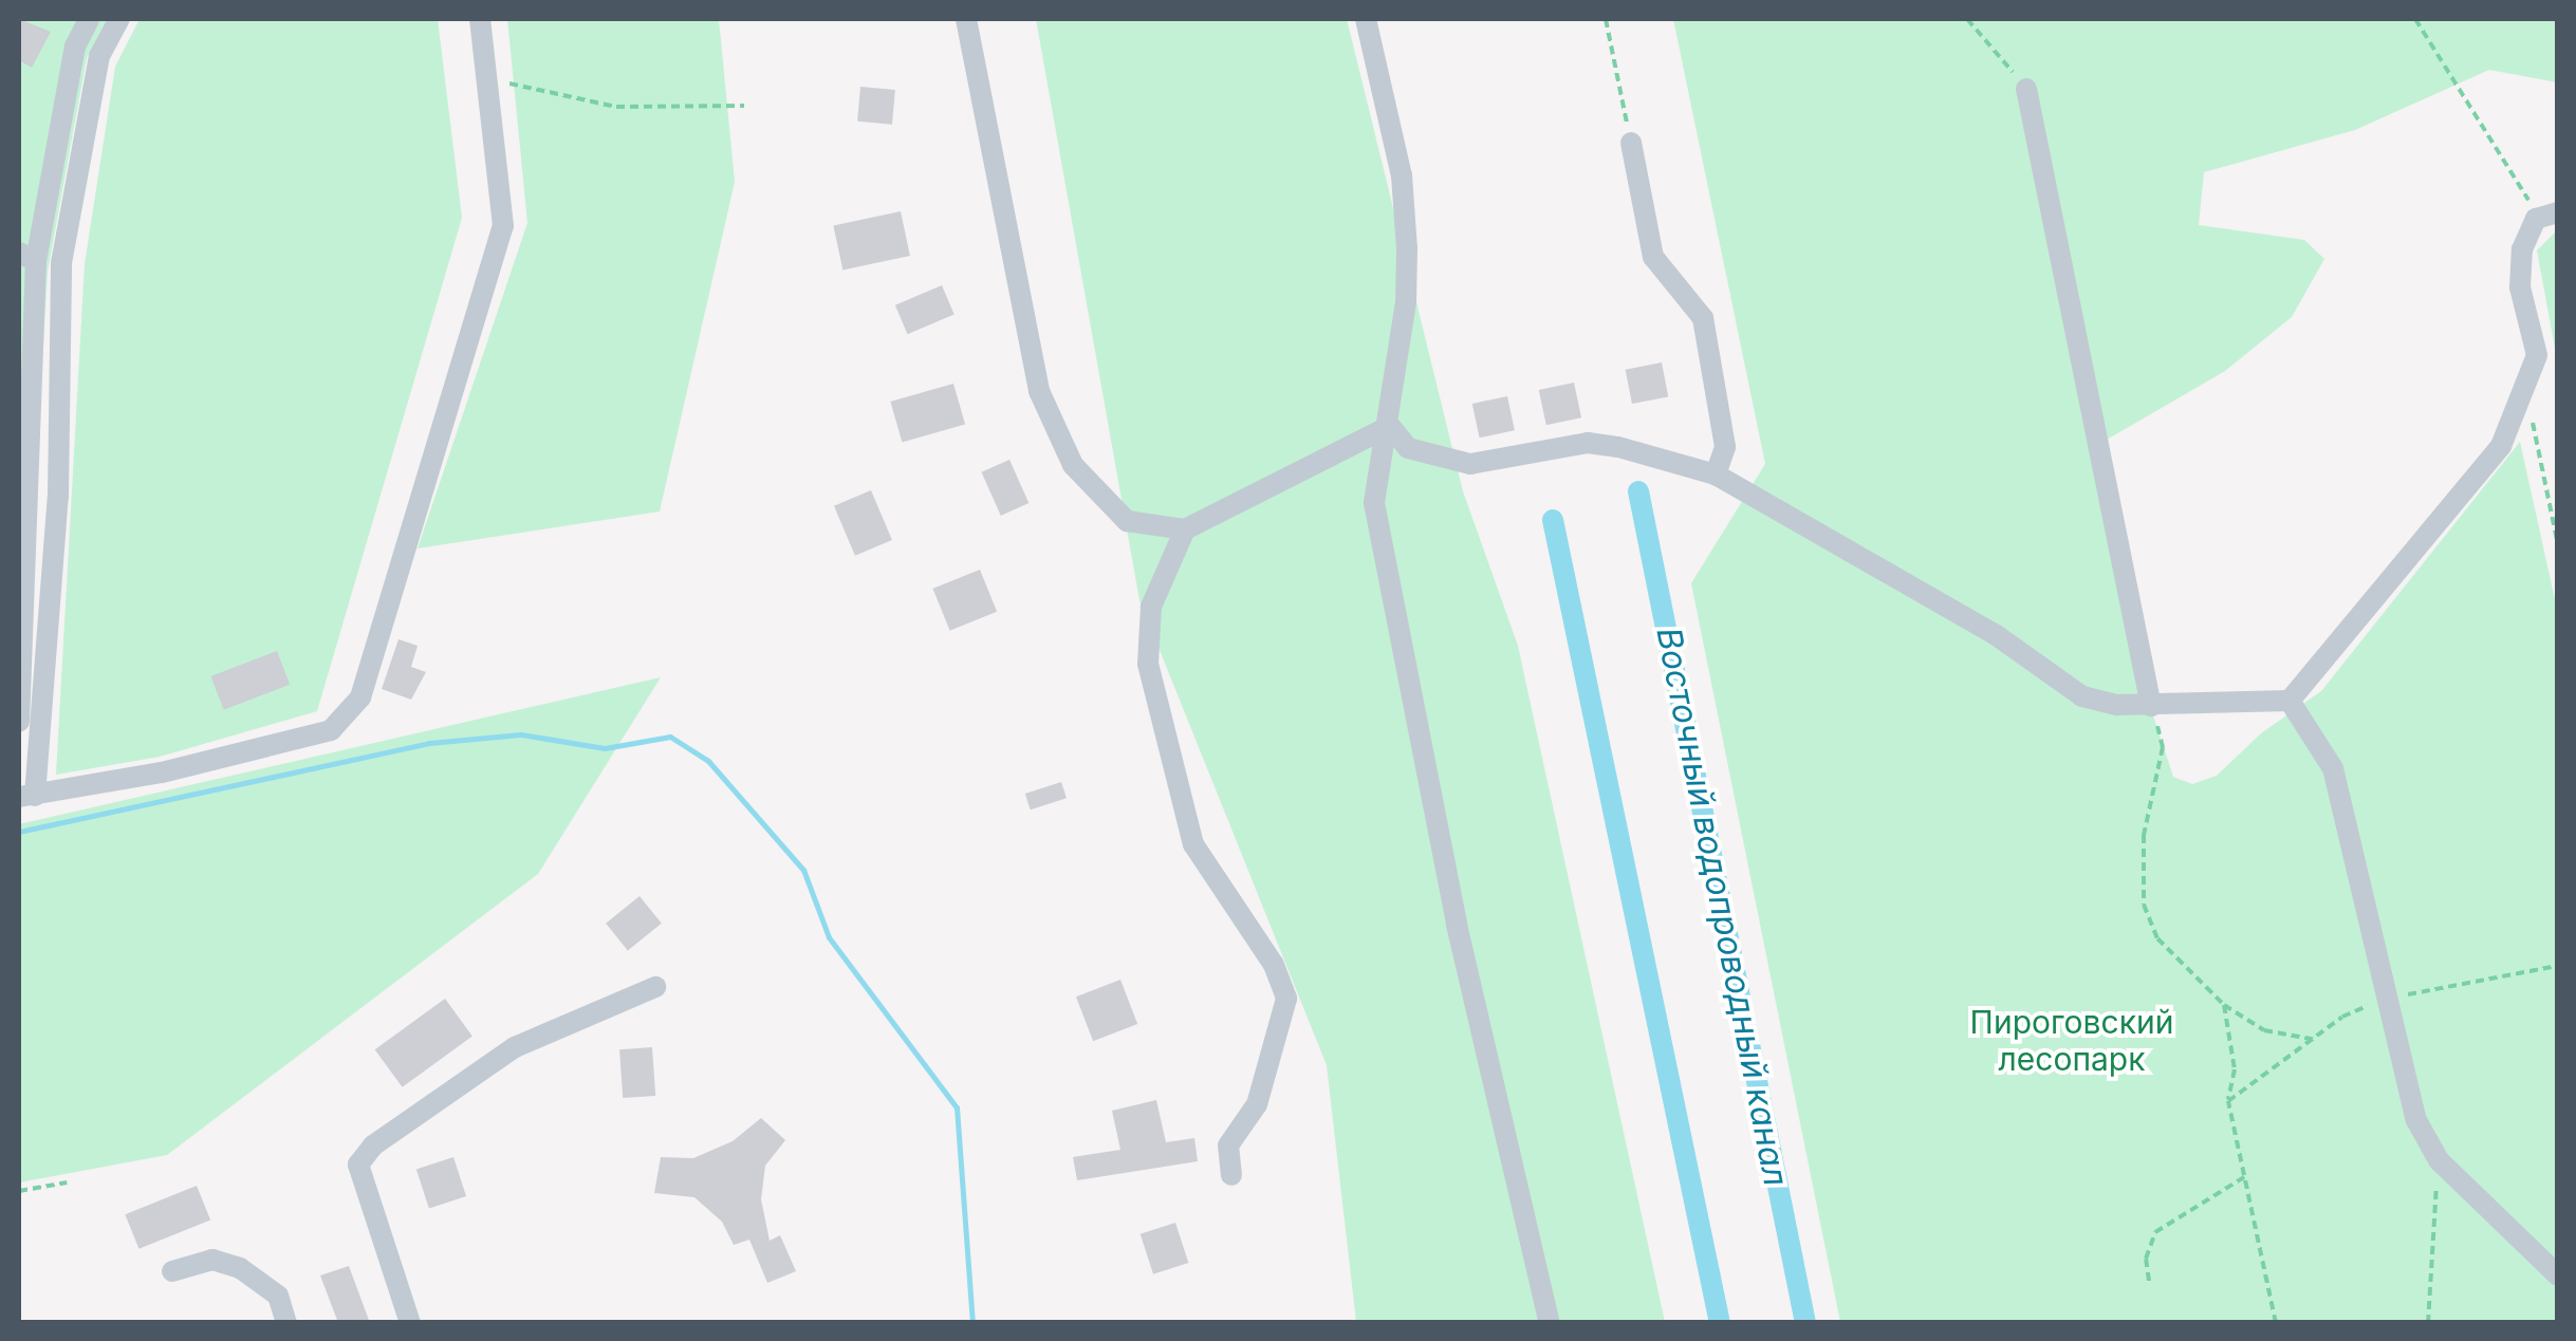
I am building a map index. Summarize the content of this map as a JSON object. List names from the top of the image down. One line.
{"water":["Восточный водопроводный канал"],"parks":["Пироговский лесопарк"]}
